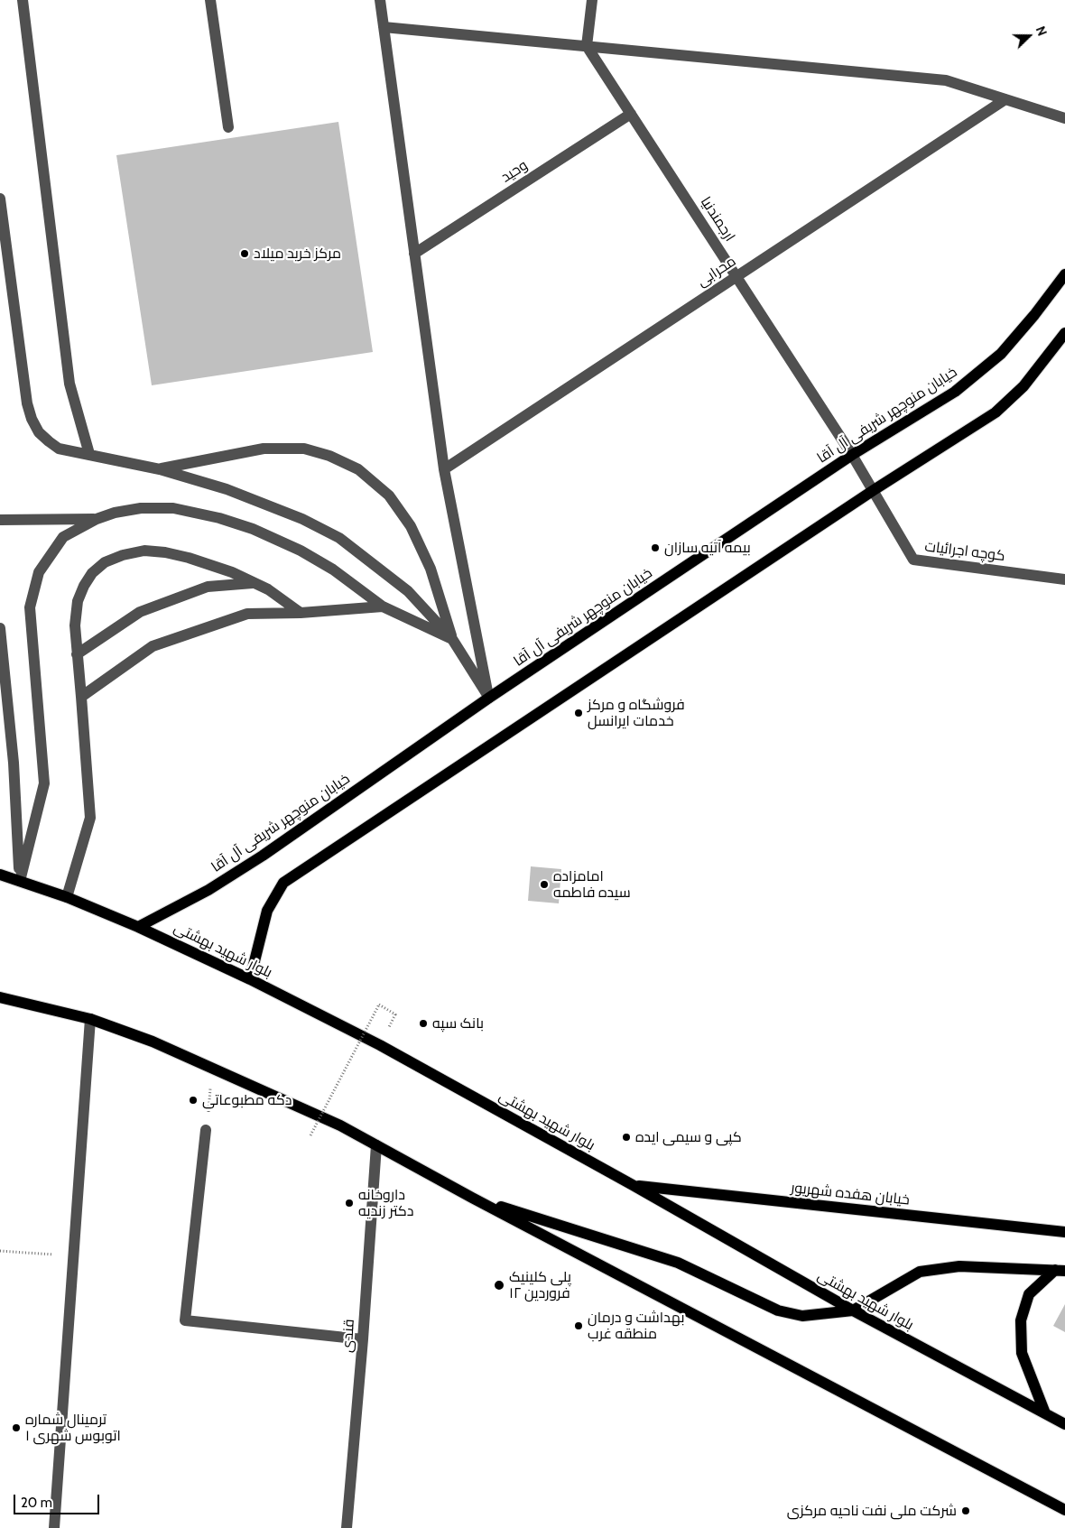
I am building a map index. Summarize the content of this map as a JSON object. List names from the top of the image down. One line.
{"streets":{"main road":["خیابان منوچهر شریفی آل آقا","بلوار شهید بهشتی","خیابان هفده شهریور"],"street":["وحید","ارجمندنیا","محرابی","کوچه اجرائیات","قندی"]},"crossings":[["وحید","ارجمندنیا"],["ارجمندنیا","محرابی"],["ارجمندنیا","خیابان منوچهر شریفی آل آقا"],["ارجمندنیا","کوچه اجرائیات"],["خیابان منوچهر شریفی آل آقا","بلوار شهید بهشتی"],["بلوار شهید بهشتی","خیابان هفده شهریور"]],"places":["مرکز خرید میلاد","بیمه آتیه سازان","فروشگاه و مرکز خدمات ایرانسل","امامزاده سیده فاطمه","بانک سپه","دکه مطبوعاتی","کپی و سیمی ایده","داروخانه دکتر زندیه","پلی کلینیک ۱۲ فروردین","بهداشت و درمان منطقه غرب","ترمینال شماره ۱ اتوبوس شهری","شرکت ملی نفت ناحیه مرکزی"],"scale_bar":"20 m","north":"right"}
